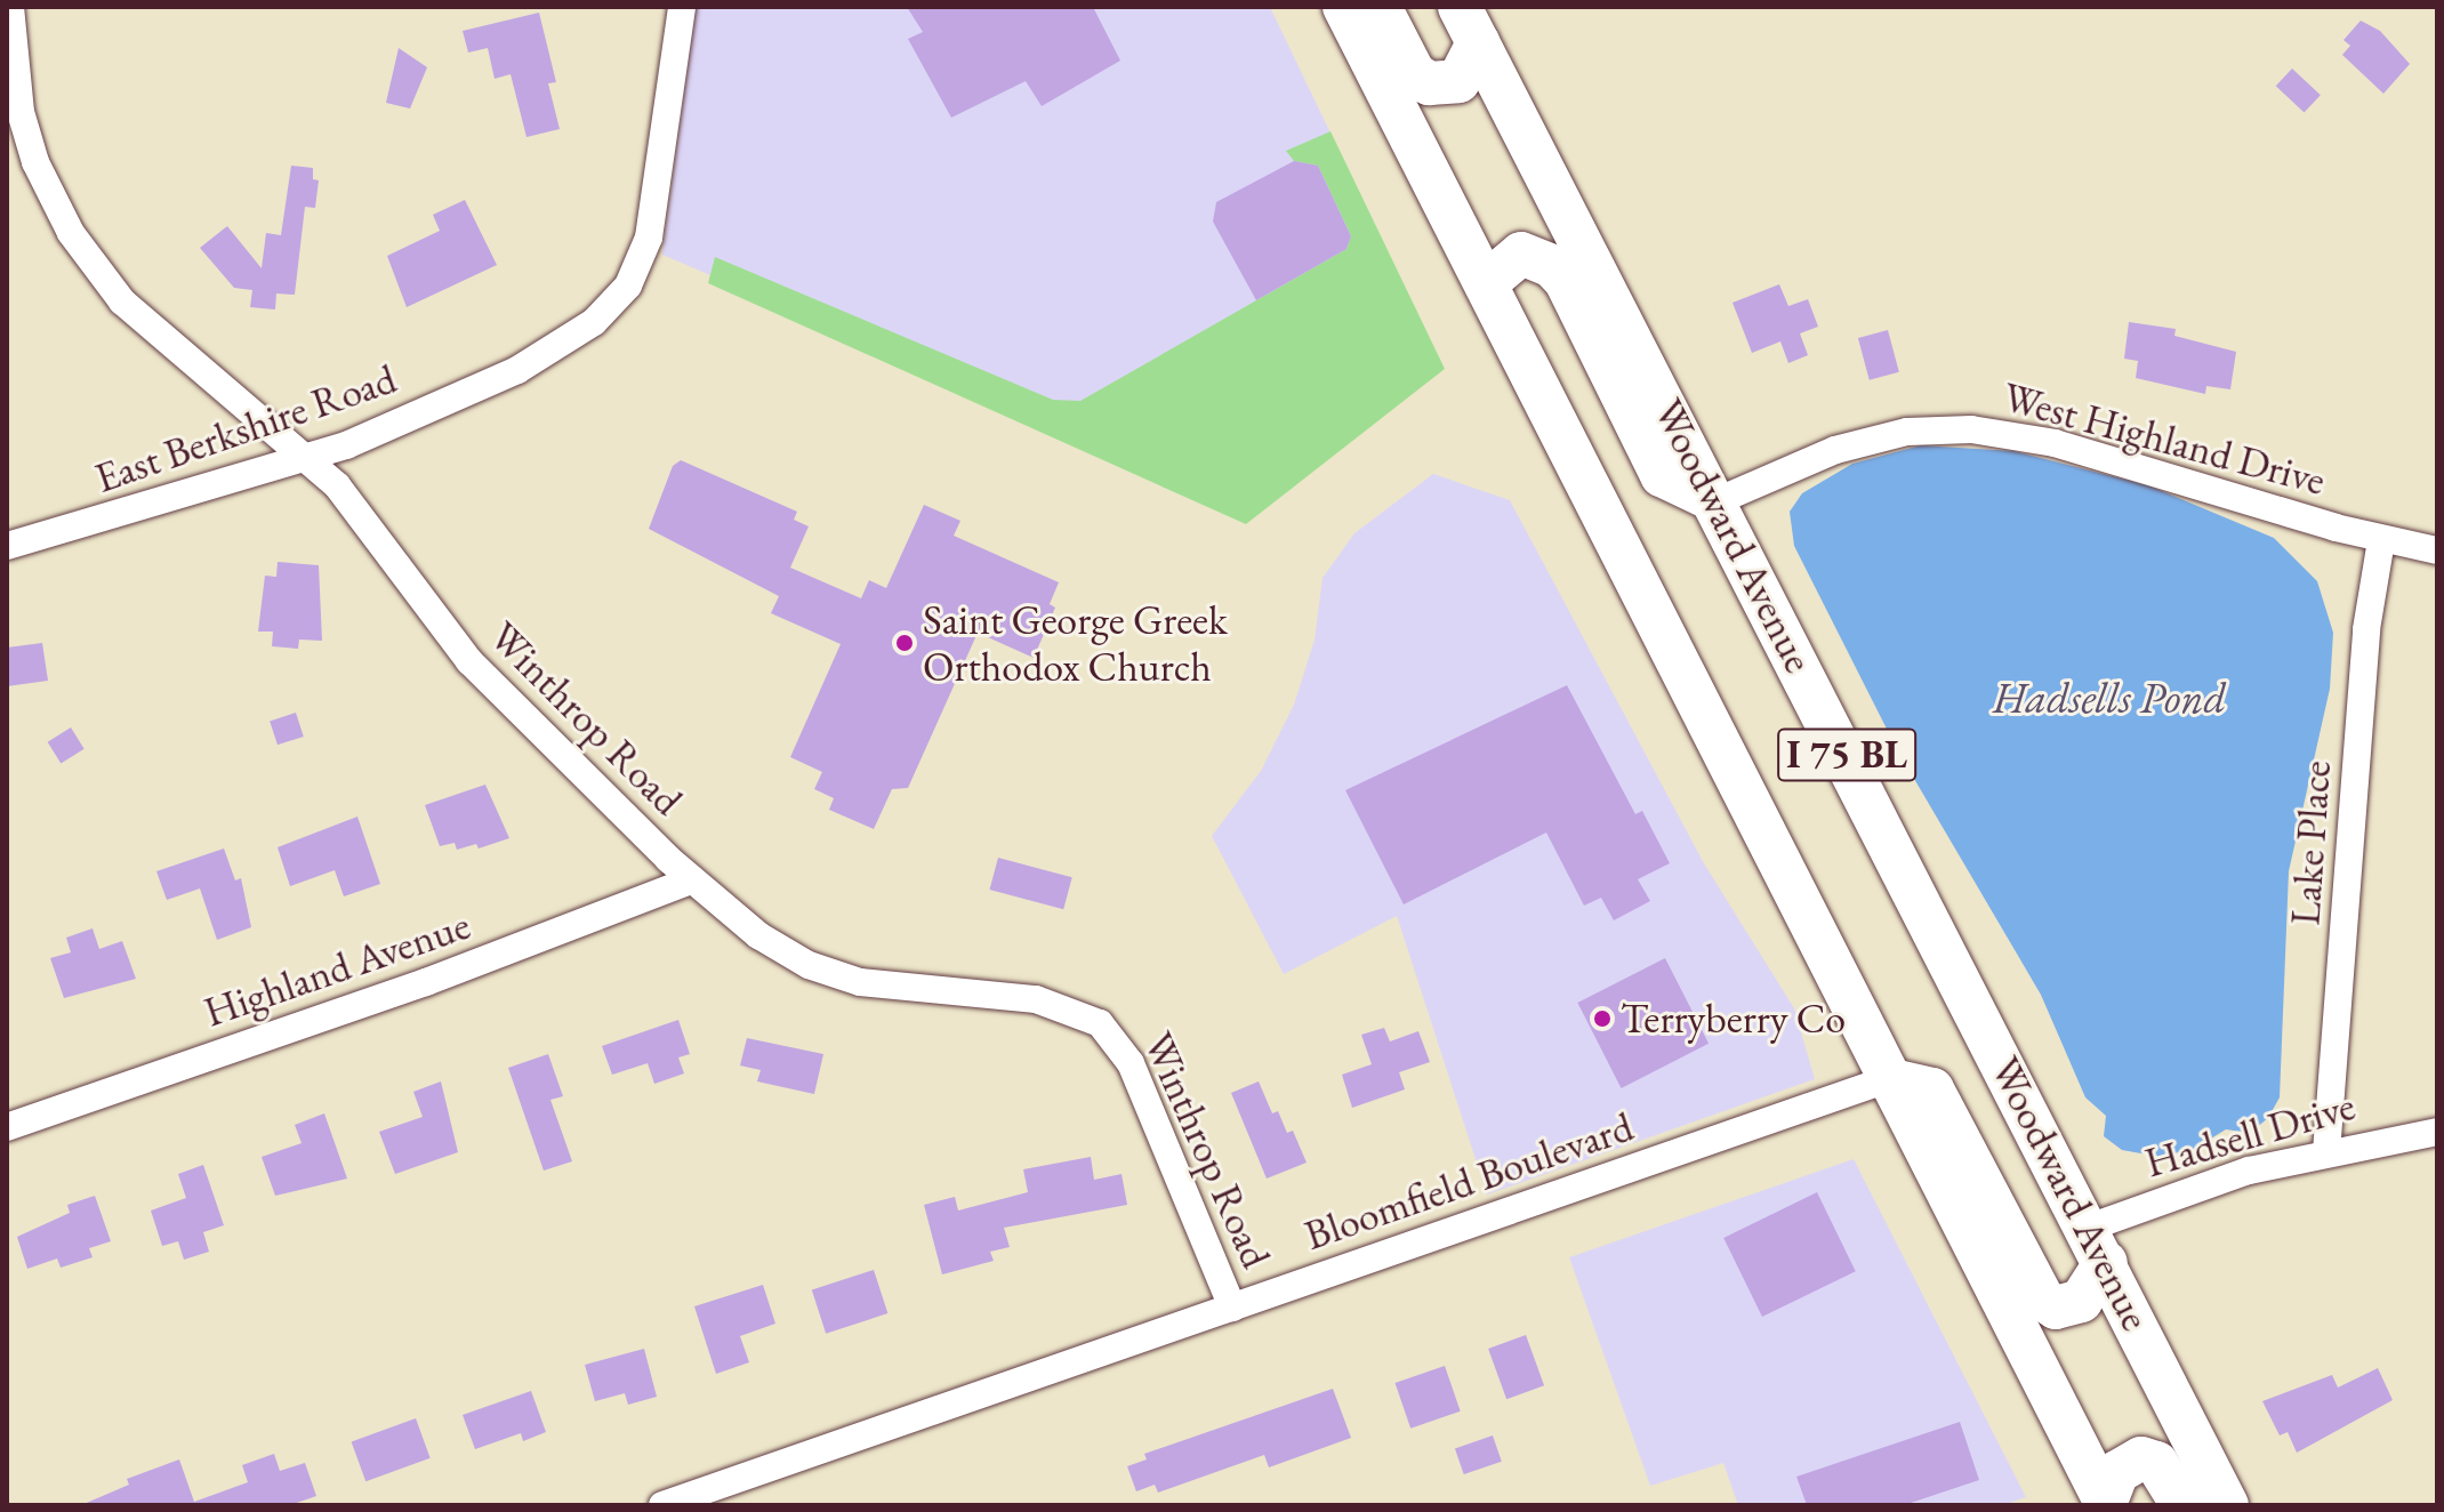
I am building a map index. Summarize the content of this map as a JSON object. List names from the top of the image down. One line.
{"streets":{"main road":["Woodward Avenue","I 75 BL"],"street":["East Berkshire Road","West Highland Drive","Winthrop Road","Lake Place","Highland Avenue","Hadsell Drive","Bloomfield Boulevard"]},"crossings":[["East Berkshire Road","Winthrop Road"],["West Highland Drive","Woodward Avenue"],["West Highland Drive","Lake Place"],["Woodward Avenue","Hadsell Drive"],["Winthrop Road","Highland Avenue"],["Winthrop Road","Bloomfield Boulevard"],["I 75 BL","Bloomfield Boulevard"],["Lake Place","Hadsell Drive"]],"water":["Hadsells Pond"],"places":["Saint George Greek Orthodox Church","Terryberry Co"]}
